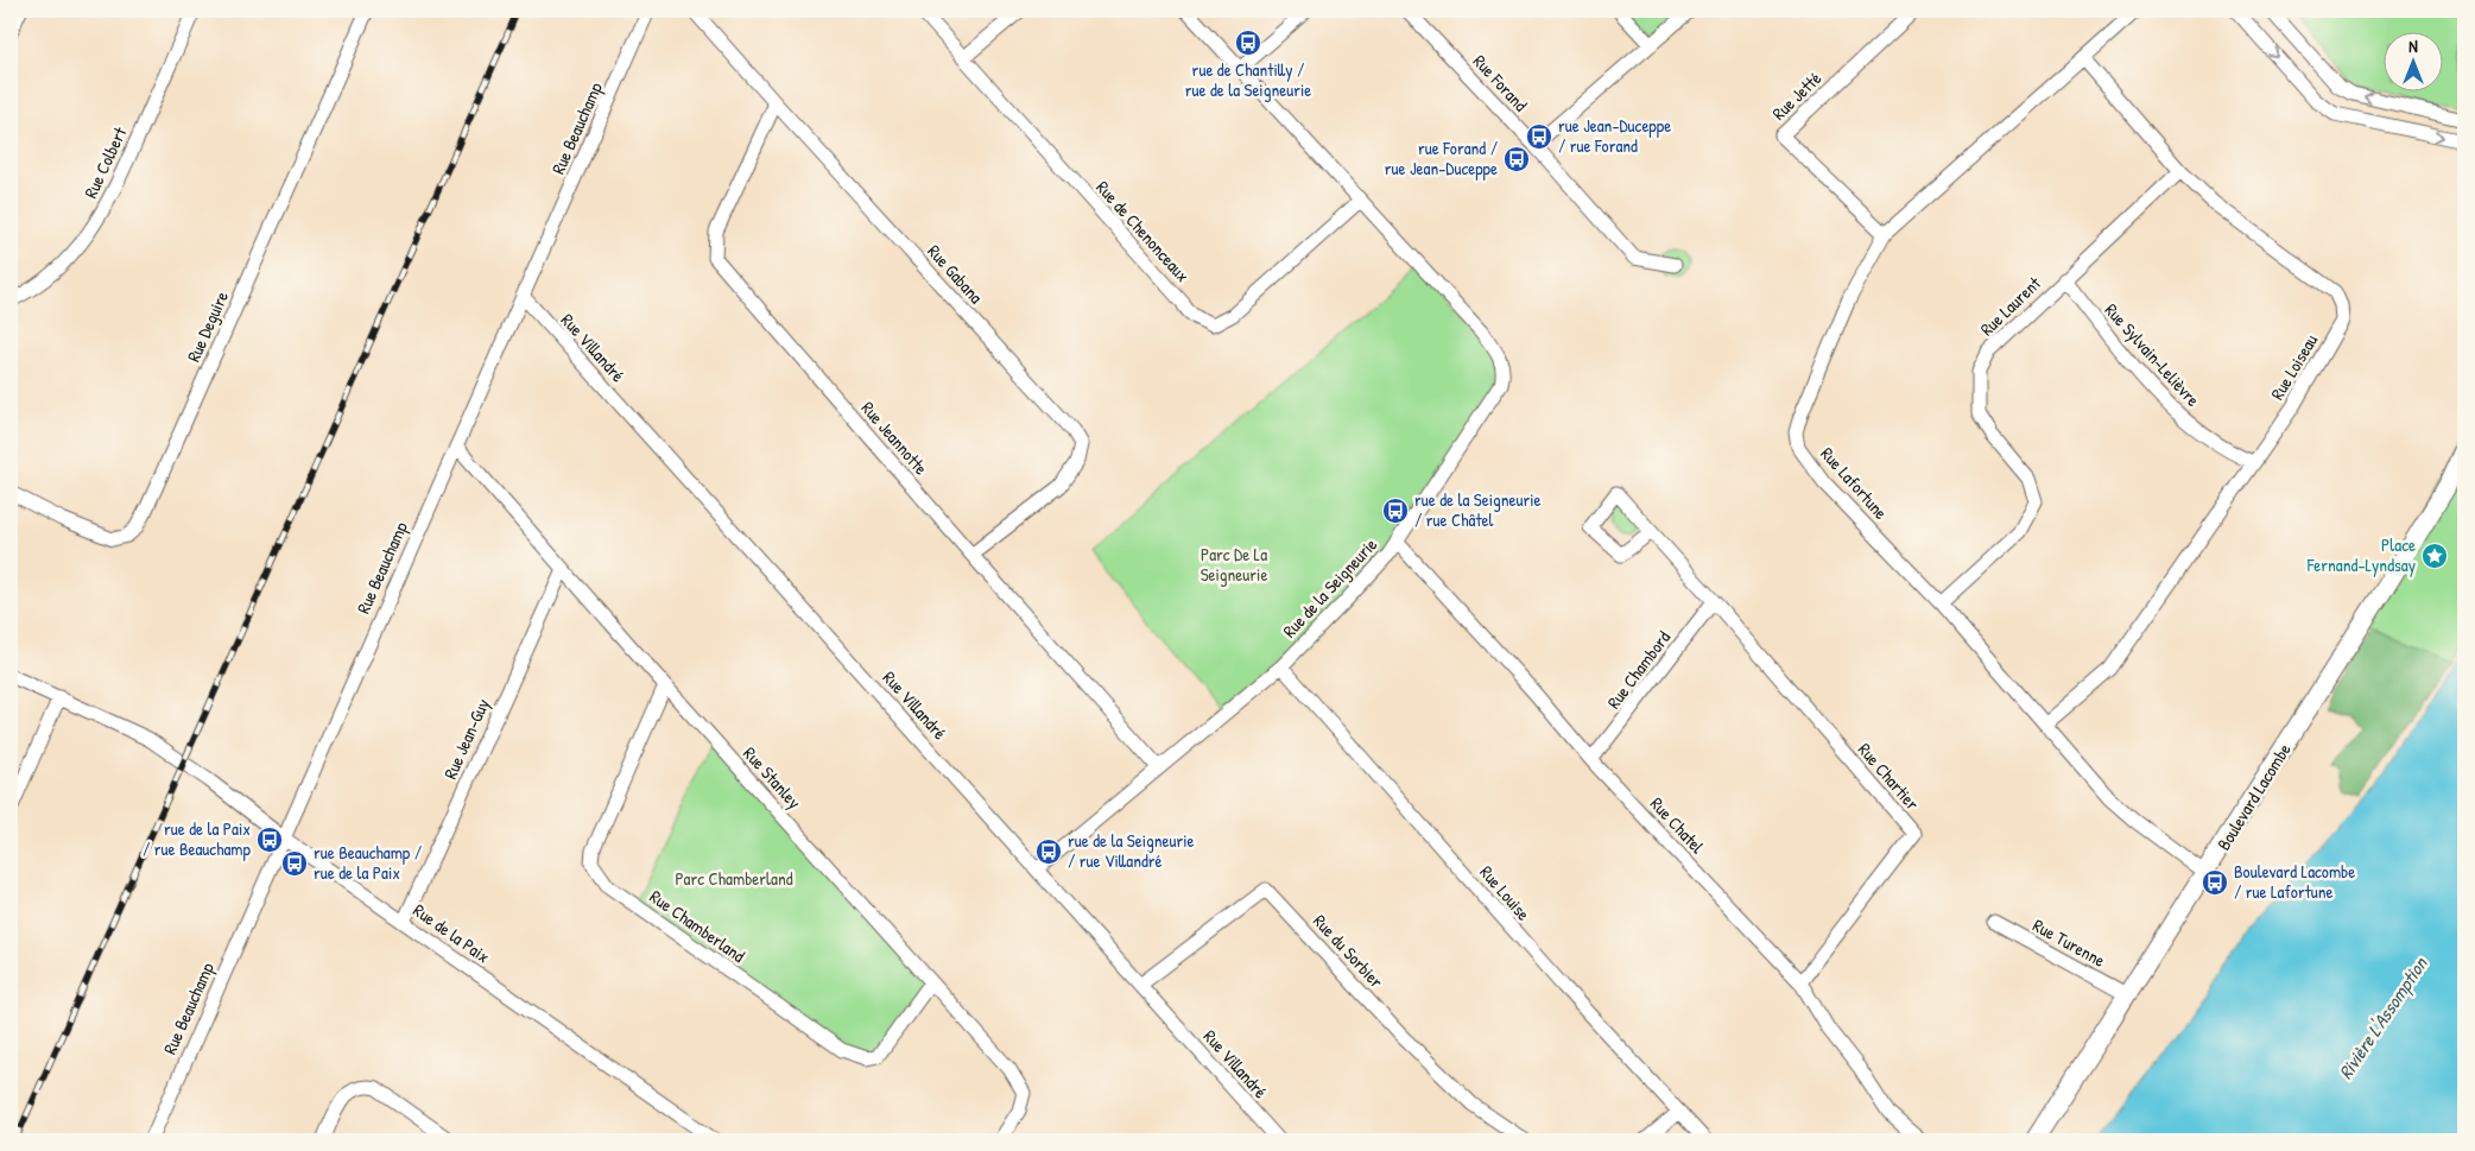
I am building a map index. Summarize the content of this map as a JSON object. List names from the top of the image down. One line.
{"streets":{"main road":["Boulevard Lacombe"],"street":["Rue Forand","Rue Jetté","Rue Beauchamp","Rue Colbert","Rue de Chenonceaux","Rue Gabana","Rue Laurent","Rue Deguire","Rue Villandré","Rue Sylvain-Lelièvre","Rue Loiseau","Rue Jeannotte","Rue Lafortune","Rue de la Seigneurie","Rue Chambord","Rue Jean-Guy","Rue Chartier","Rue Stanley","Rue Chatel","Rue Louise","Rue Chamberland","Rue de la Paix","Rue Turenne","Rue du Sorbier"]},"crossings":[["Rue Jetté","Rue Lafortune"],["Rue Beauchamp","Rue Villandré"],["Rue Beauchamp","Rue Stanley"],["Rue Beauchamp","Rue de la Paix"],["Rue de Chenonceaux","Rue de la Seigneurie"],["Rue Gabana","Rue Jeannotte"],["Rue Laurent","Rue Sylvain-Lelièvre"],["Rue Laurent","Rue Loiseau"],["Rue Laurent","Rue Lafortune"],["Rue Villandré","Rue de la Seigneurie"],["Rue Villandré","Rue du Sorbier"],["Rue Sylvain-Lelièvre","Rue Loiseau"],["Rue Loiseau","Rue Lafortune"],["Rue Jeannotte","Rue de la Seigneurie"],["Rue Lafortune","Boulevard Lacombe"],["Rue de la Seigneurie","Rue Chatel"],["Rue de la Seigneurie","Rue Louise"],["Rue Chambord","Rue Chartier"],["Rue Chambord","Rue Chatel"],["Rue Jean-Guy","Rue Stanley"],["Rue Jean-Guy","Rue de la Paix"],["Rue Chartier","Rue Chatel"],["Rue Stanley","Rue Chamberland"],["Boulevard Lacombe","Rue Turenne"]],"water":["Rivière L'Assomption"],"parks":["Parc De La Seigneurie","Parc Chamberland"],"places":{"bus stop":["rue de Chantilly / rue de la Seigneurie","rue Jean-Duceppe / rue Forand","rue Forand / rue Jean-Duceppe","rue de la Seigneurie / rue Châtel","rue de la Paix / rue Beauchamp","rue de la Seigneurie / rue Villandré","rue Beauchamp / rue de la Paix","Boulevard Lacombe / rue Lafortune"],"place":["Place Fernand-Lyndsay"]},"north":"top"}
